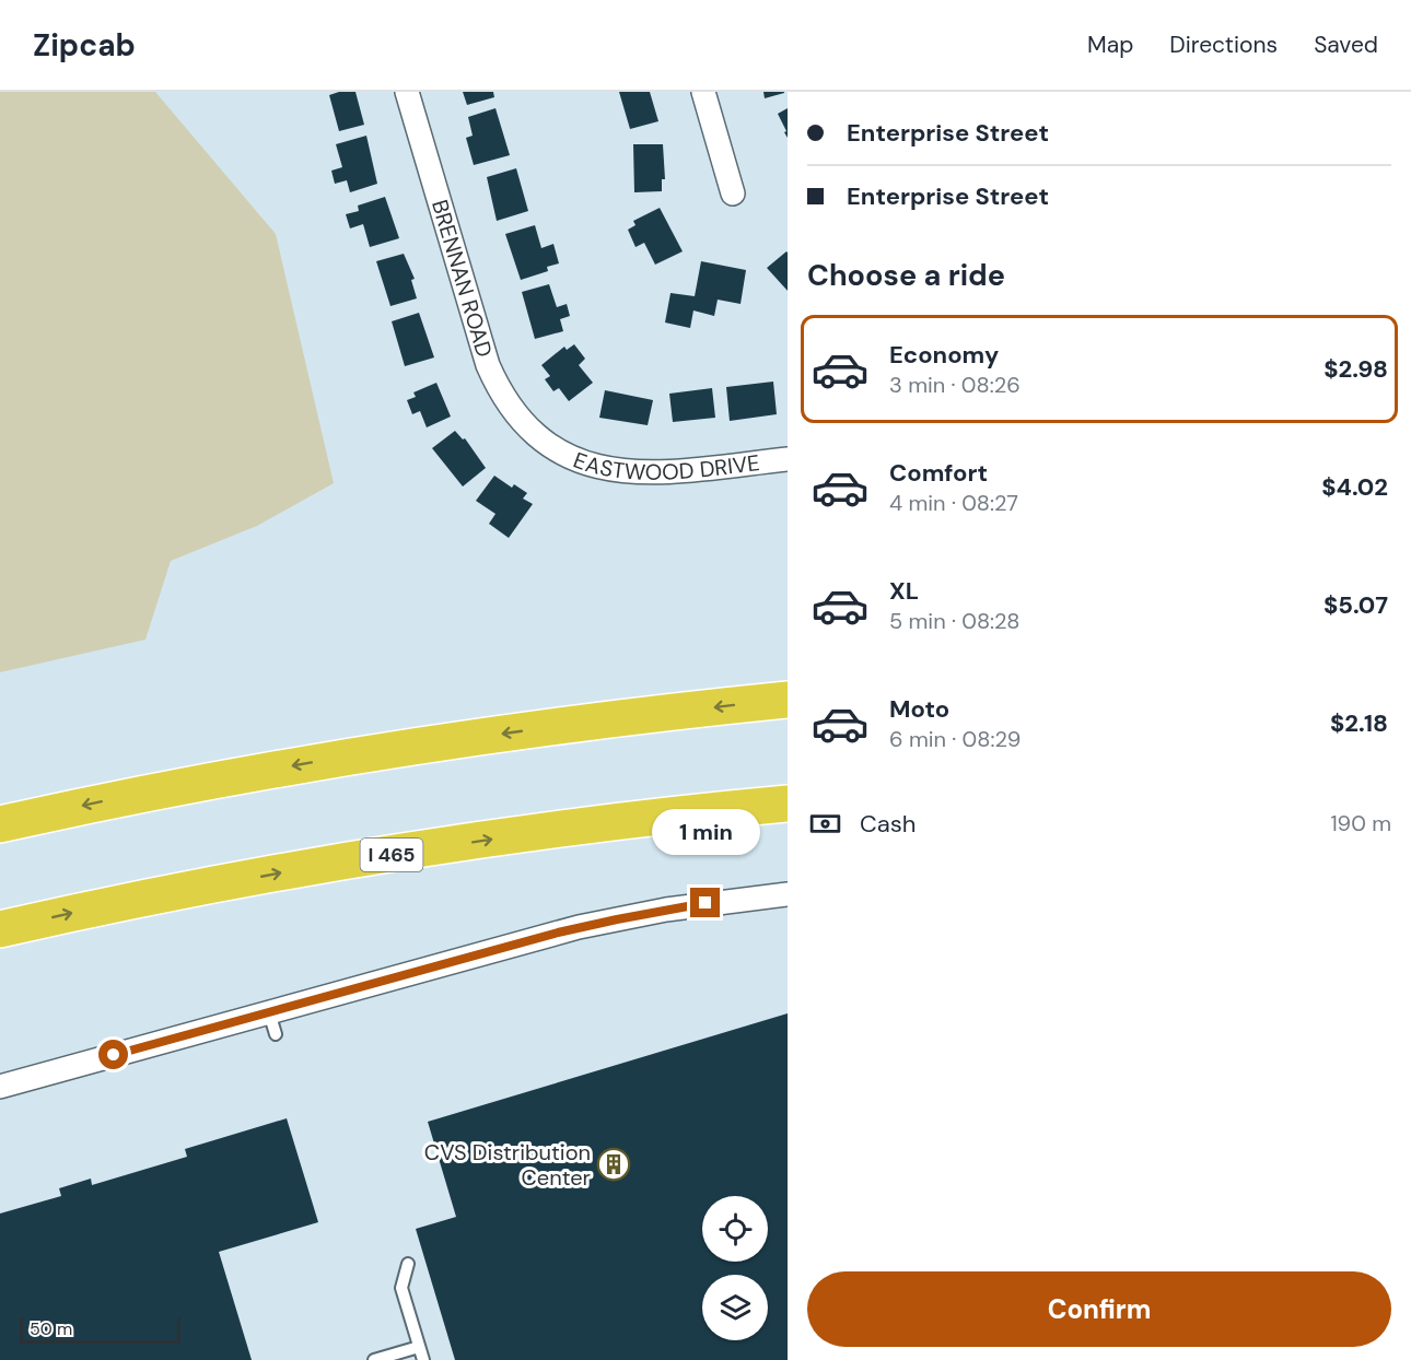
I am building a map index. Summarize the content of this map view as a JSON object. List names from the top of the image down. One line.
{"streets":{"highway":["I 465"],"street":["BRENNAN ROAD","EASTWOOD DRIVE"]},"crossings":[["BRENNAN ROAD","EASTWOOD DRIVE"]],"places":{"building":["CVS Distribution Center"]},"scale_bar":"50 m","page":{"header":"Zipcab","nav":["Map","Directions","Saved"],"banner":["Enterprise Street","Enterprise Street"],"heading":"Choose a ride","list":[{"name":"Economy","note":"3 min · 08:26","value":"$2.98"},{"name":"Comfort","note":"4 min · 08:27","value":"$4.02"},{"name":"XL","note":"5 min · 08:28","value":"$5.07"},{"name":"Moto","note":"6 min · 08:29","value":"$2.18"}],"pay":["Cash","190 m"],"bubble":"1 min","buttons":"Confirm","scale":"50 m"}}
